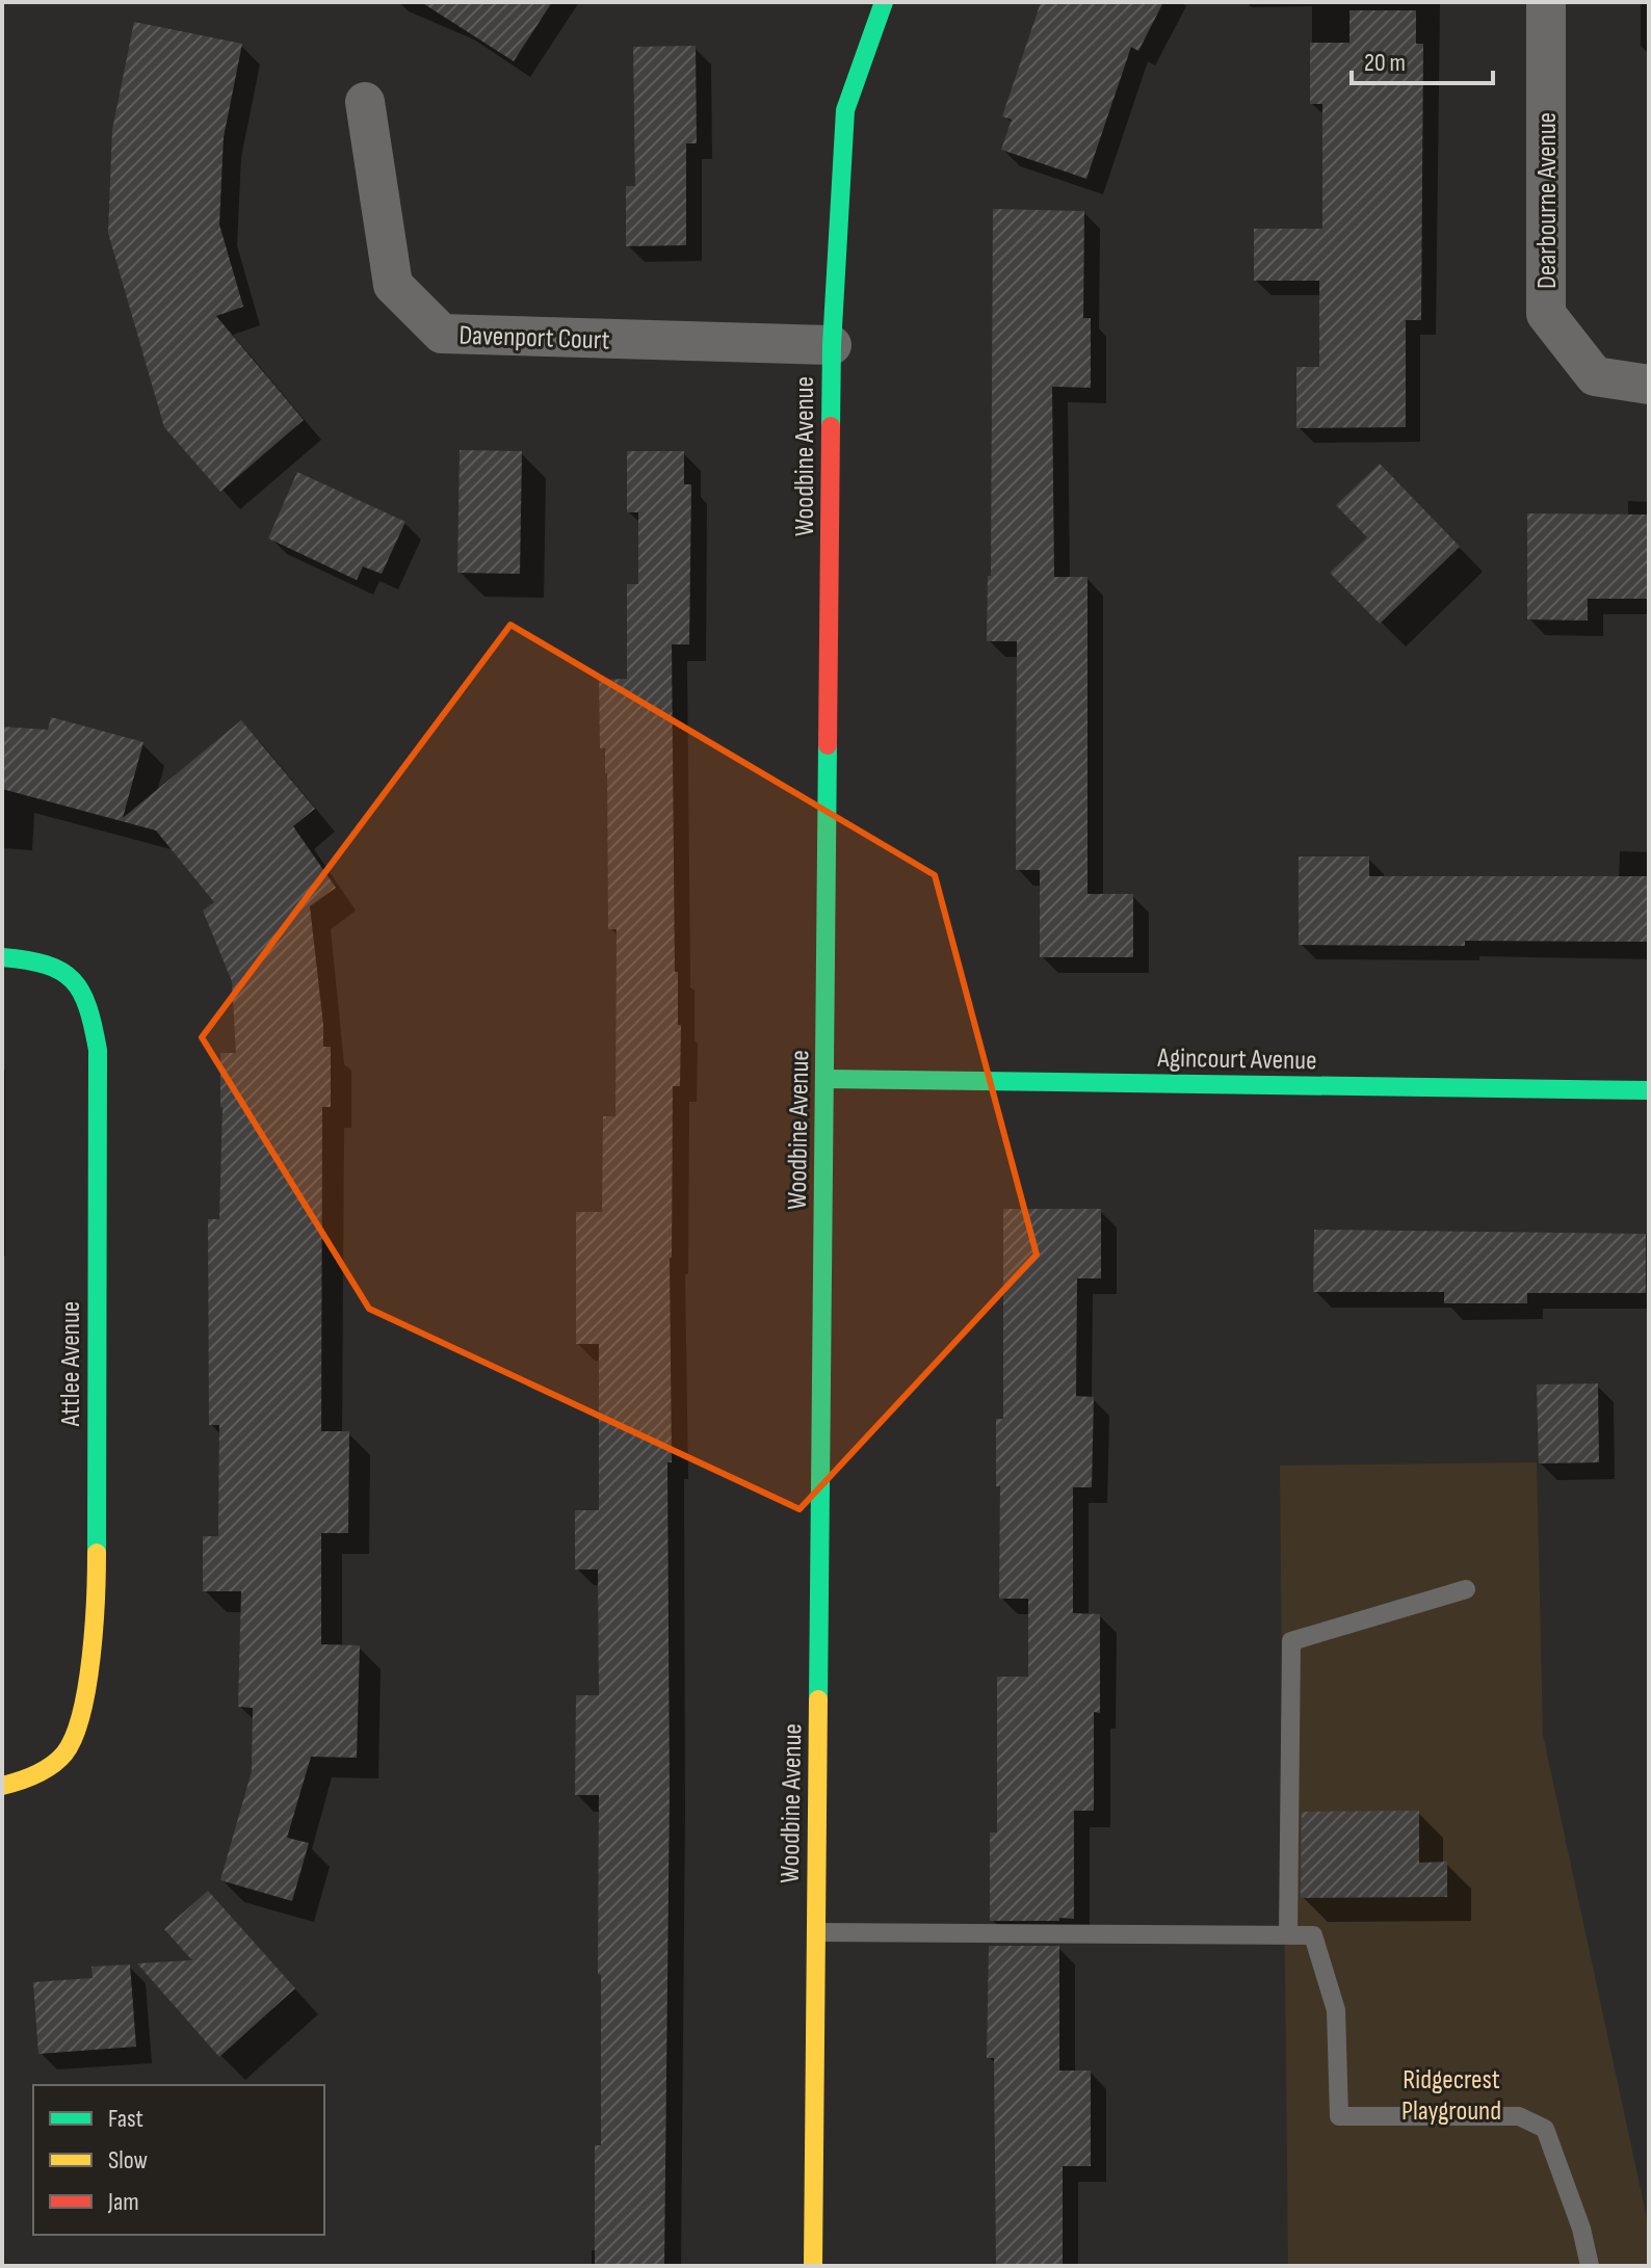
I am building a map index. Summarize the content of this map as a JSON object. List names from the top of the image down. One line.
{"streets":{"street":["Dearbourne Avenue","Davenport Court","Woodbine Avenue","Agincourt Avenue","Attlee Avenue"]},"crossings":[["Davenport Court","Woodbine Avenue"],["Woodbine Avenue","Agincourt Avenue"]],"parks":["Ridgecrest Playground"],"legend":["Fast","Slow","Jam"],"scale_bar":"20 m"}
